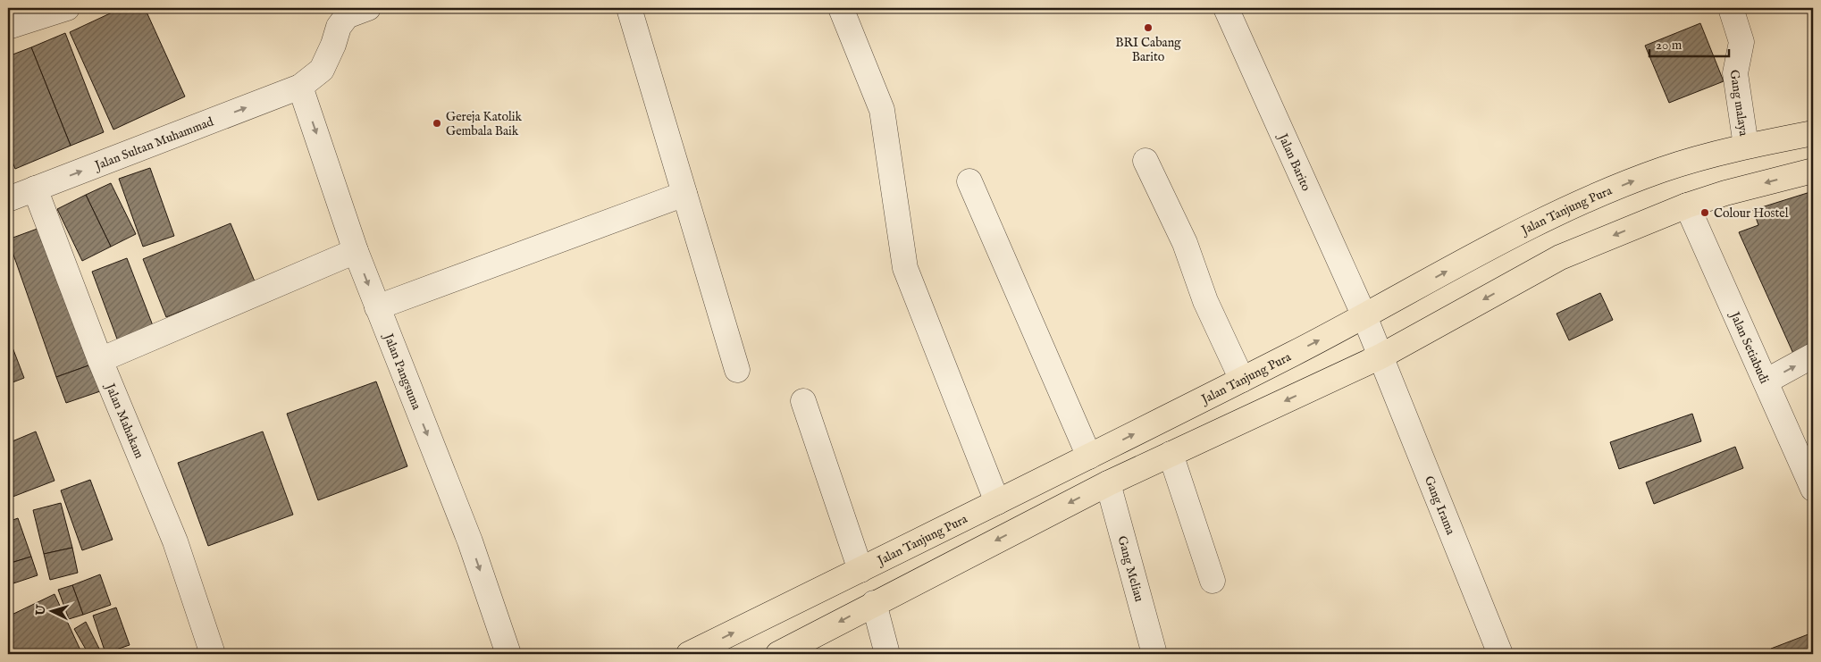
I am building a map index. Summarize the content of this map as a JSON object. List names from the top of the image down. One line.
{"streets":{"highway":["Jalan Tanjung Pura"],"street":["Gang malaya","Jalan Sultan Muhammad","Jalan Barito","Jalan Setiabudi","Jalan Pangsuma","Jalan Mahakam","Gang Irama","Gang Meliau"]},"crossings":[["Gang malaya","Jalan Tanjung Pura"],["Jalan Sultan Muhammad","Jalan Pangsuma"],["Jalan Sultan Muhammad","Jalan Mahakam"],["Jalan Barito","Jalan Tanjung Pura"],["Jalan Barito","Gang Irama"]],"one_way":["Jalan Pangsuma"],"places":["BRI Cabang Barito","Gereja Katolik Gembala Baik","Colour Hostel"],"scale_bar":"20 m","north":"left"}
